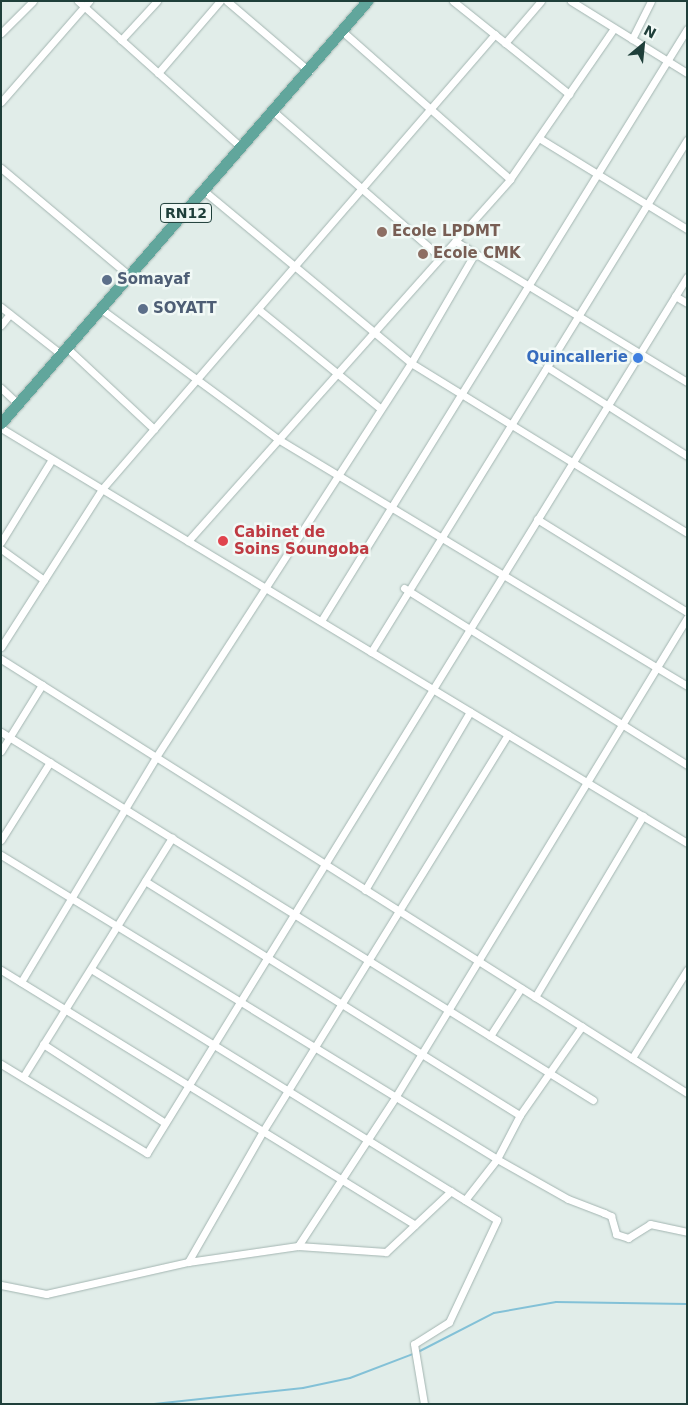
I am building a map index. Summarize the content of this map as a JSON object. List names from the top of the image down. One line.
{"streets":{"main road":["RN12"]},"places":["Ecole LPDMT","Ecole CMK","Somayaf","SOYATT","Quincallerie","Cabinet de Soins Soungoba"],"north":"top right"}
